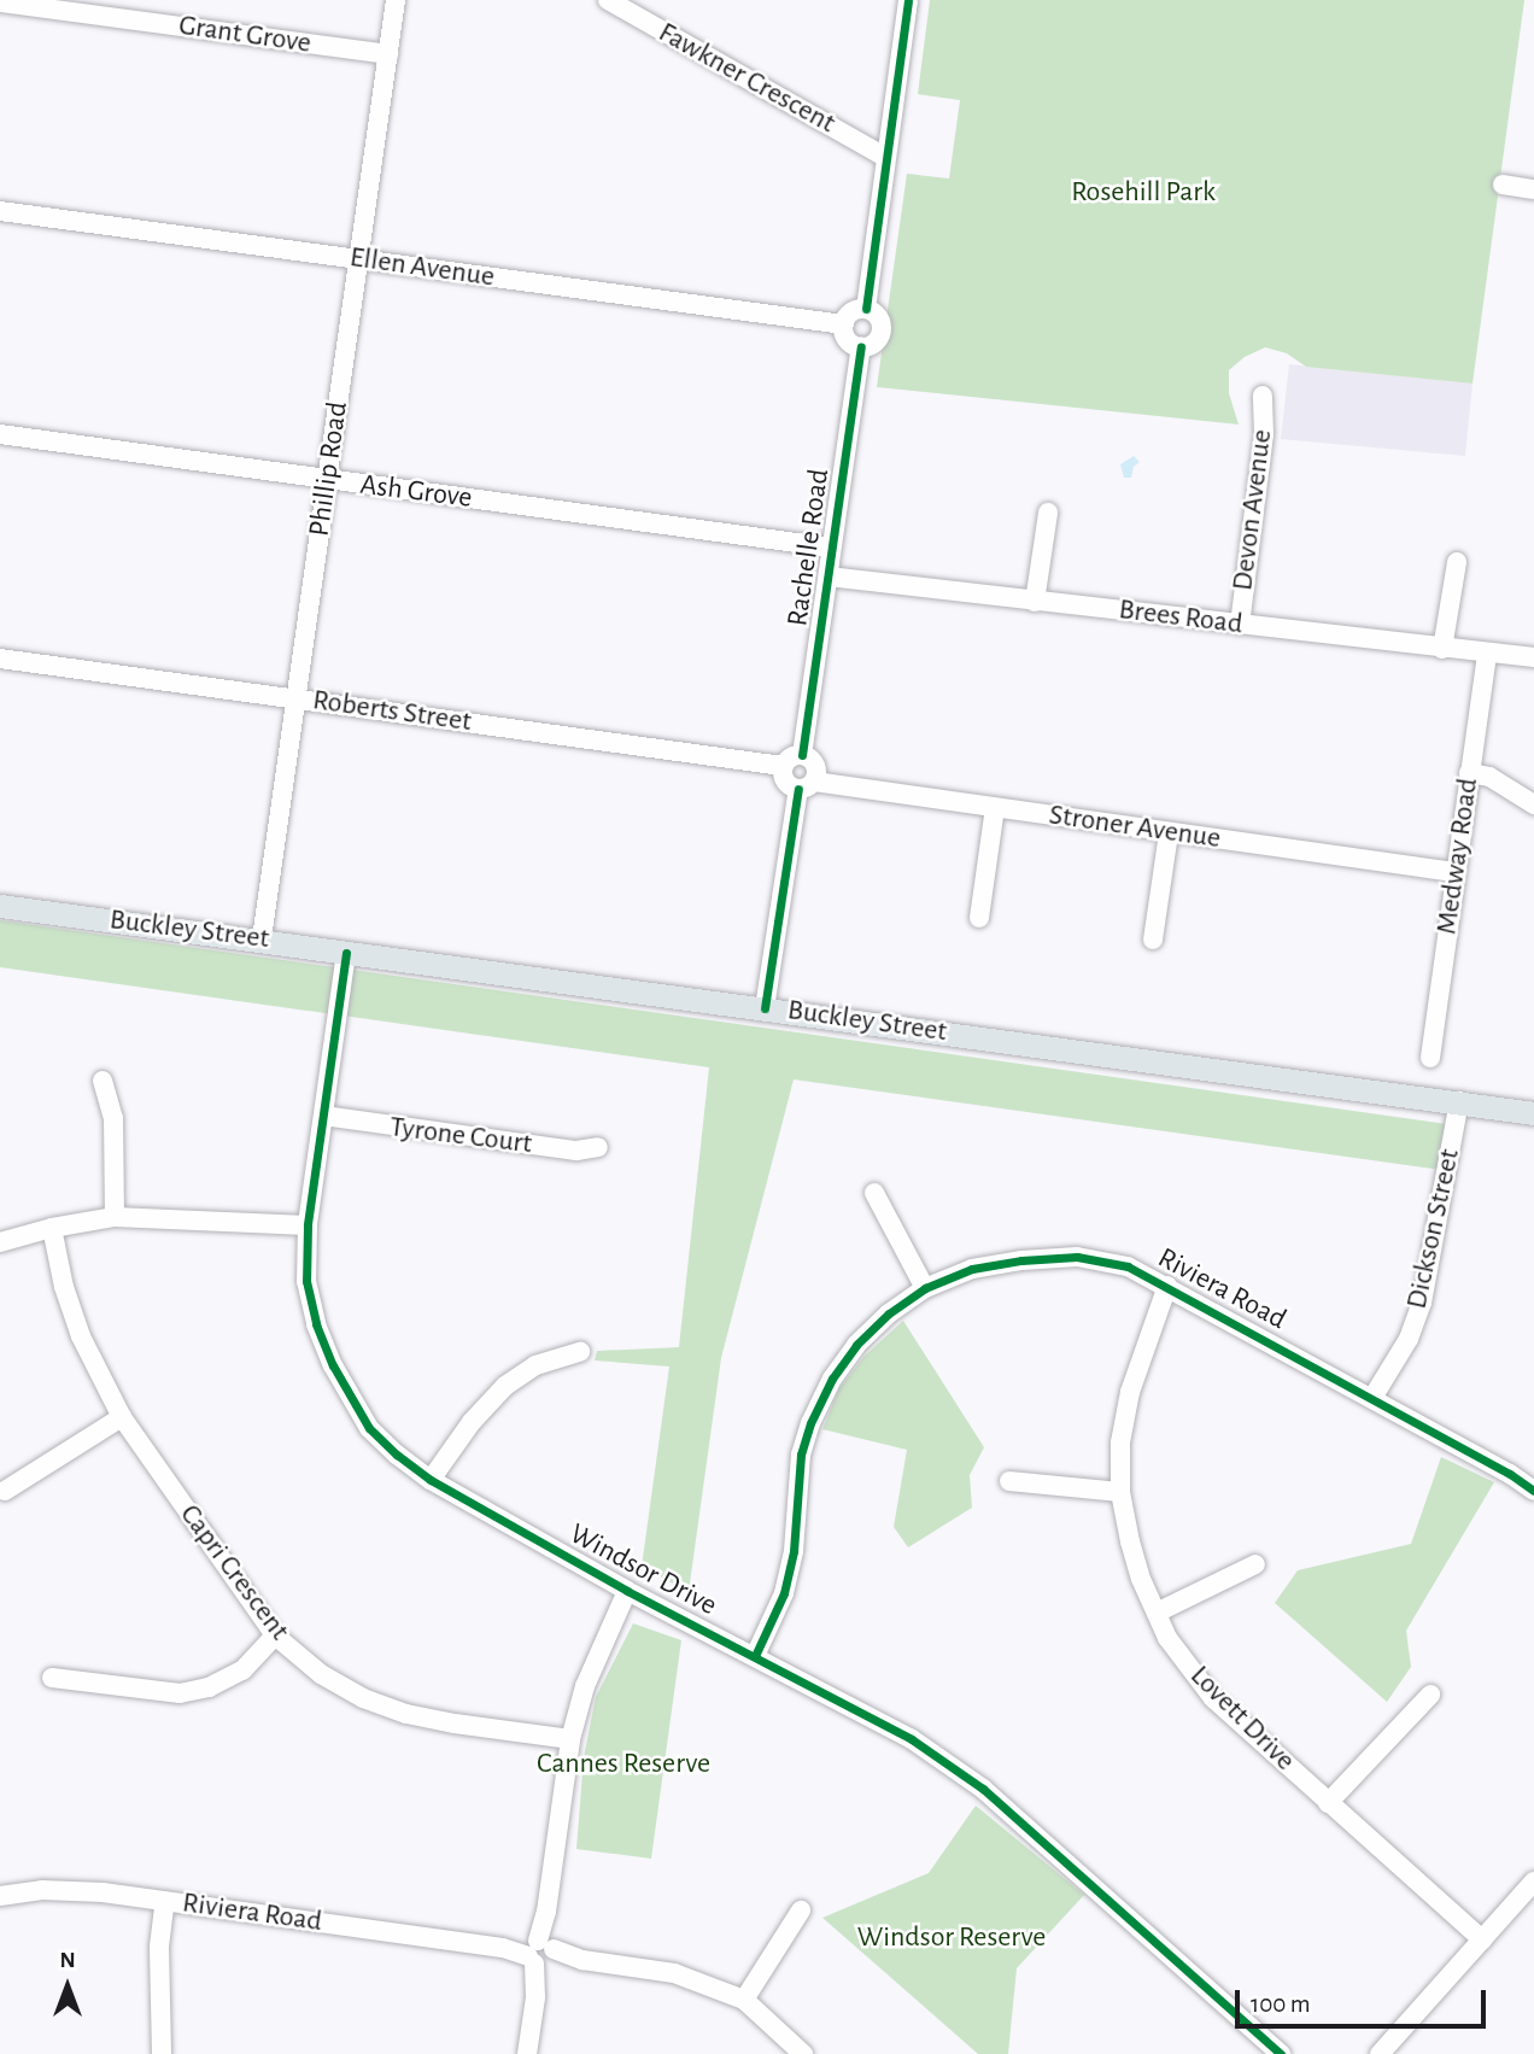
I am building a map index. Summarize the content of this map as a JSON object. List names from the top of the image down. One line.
{"streets":{"main road":["Buckley Street"],"street":["Grant Grove","Fawkner Crescent","Ellen Avenue","Phillip Road","Ash Grove","Devon Avenue","Rachelle Road","Brees Road","Roberts Street","Stroner Avenue","Medway Road","Tyrone Court","Dickson Street","Riviera Road","Windsor Drive","Capri Crescent","Lovett Drive"]},"crossings":[["Grant Grove","Phillip Road"],["Ellen Avenue","Phillip Road"],["Ellen Avenue","Rachelle Road"],["Phillip Road","Ash Grove"],["Phillip Road","Roberts Street"],["Phillip Road","Buckley Street"],["Ash Grove","Rachelle Road"],["Devon Avenue","Brees Road"],["Rachelle Road","Brees Road"],["Rachelle Road","Roberts Street"],["Rachelle Road","Stroner Avenue"],["Brees Road","Medway Road"],["Roberts Street","Stroner Avenue"],["Stroner Avenue","Medway Road"],["Buckley Street","Dickson Street"],["Buckley Street","Windsor Drive"],["Tyrone Court","Windsor Drive"],["Dickson Street","Riviera Road"],["Riviera Road","Windsor Drive"],["Riviera Road","Lovett Drive"]],"parks":["Rosehill Park","Cannes Reserve","Windsor Reserve"],"scale_bar":"100 m","north":"top"}
